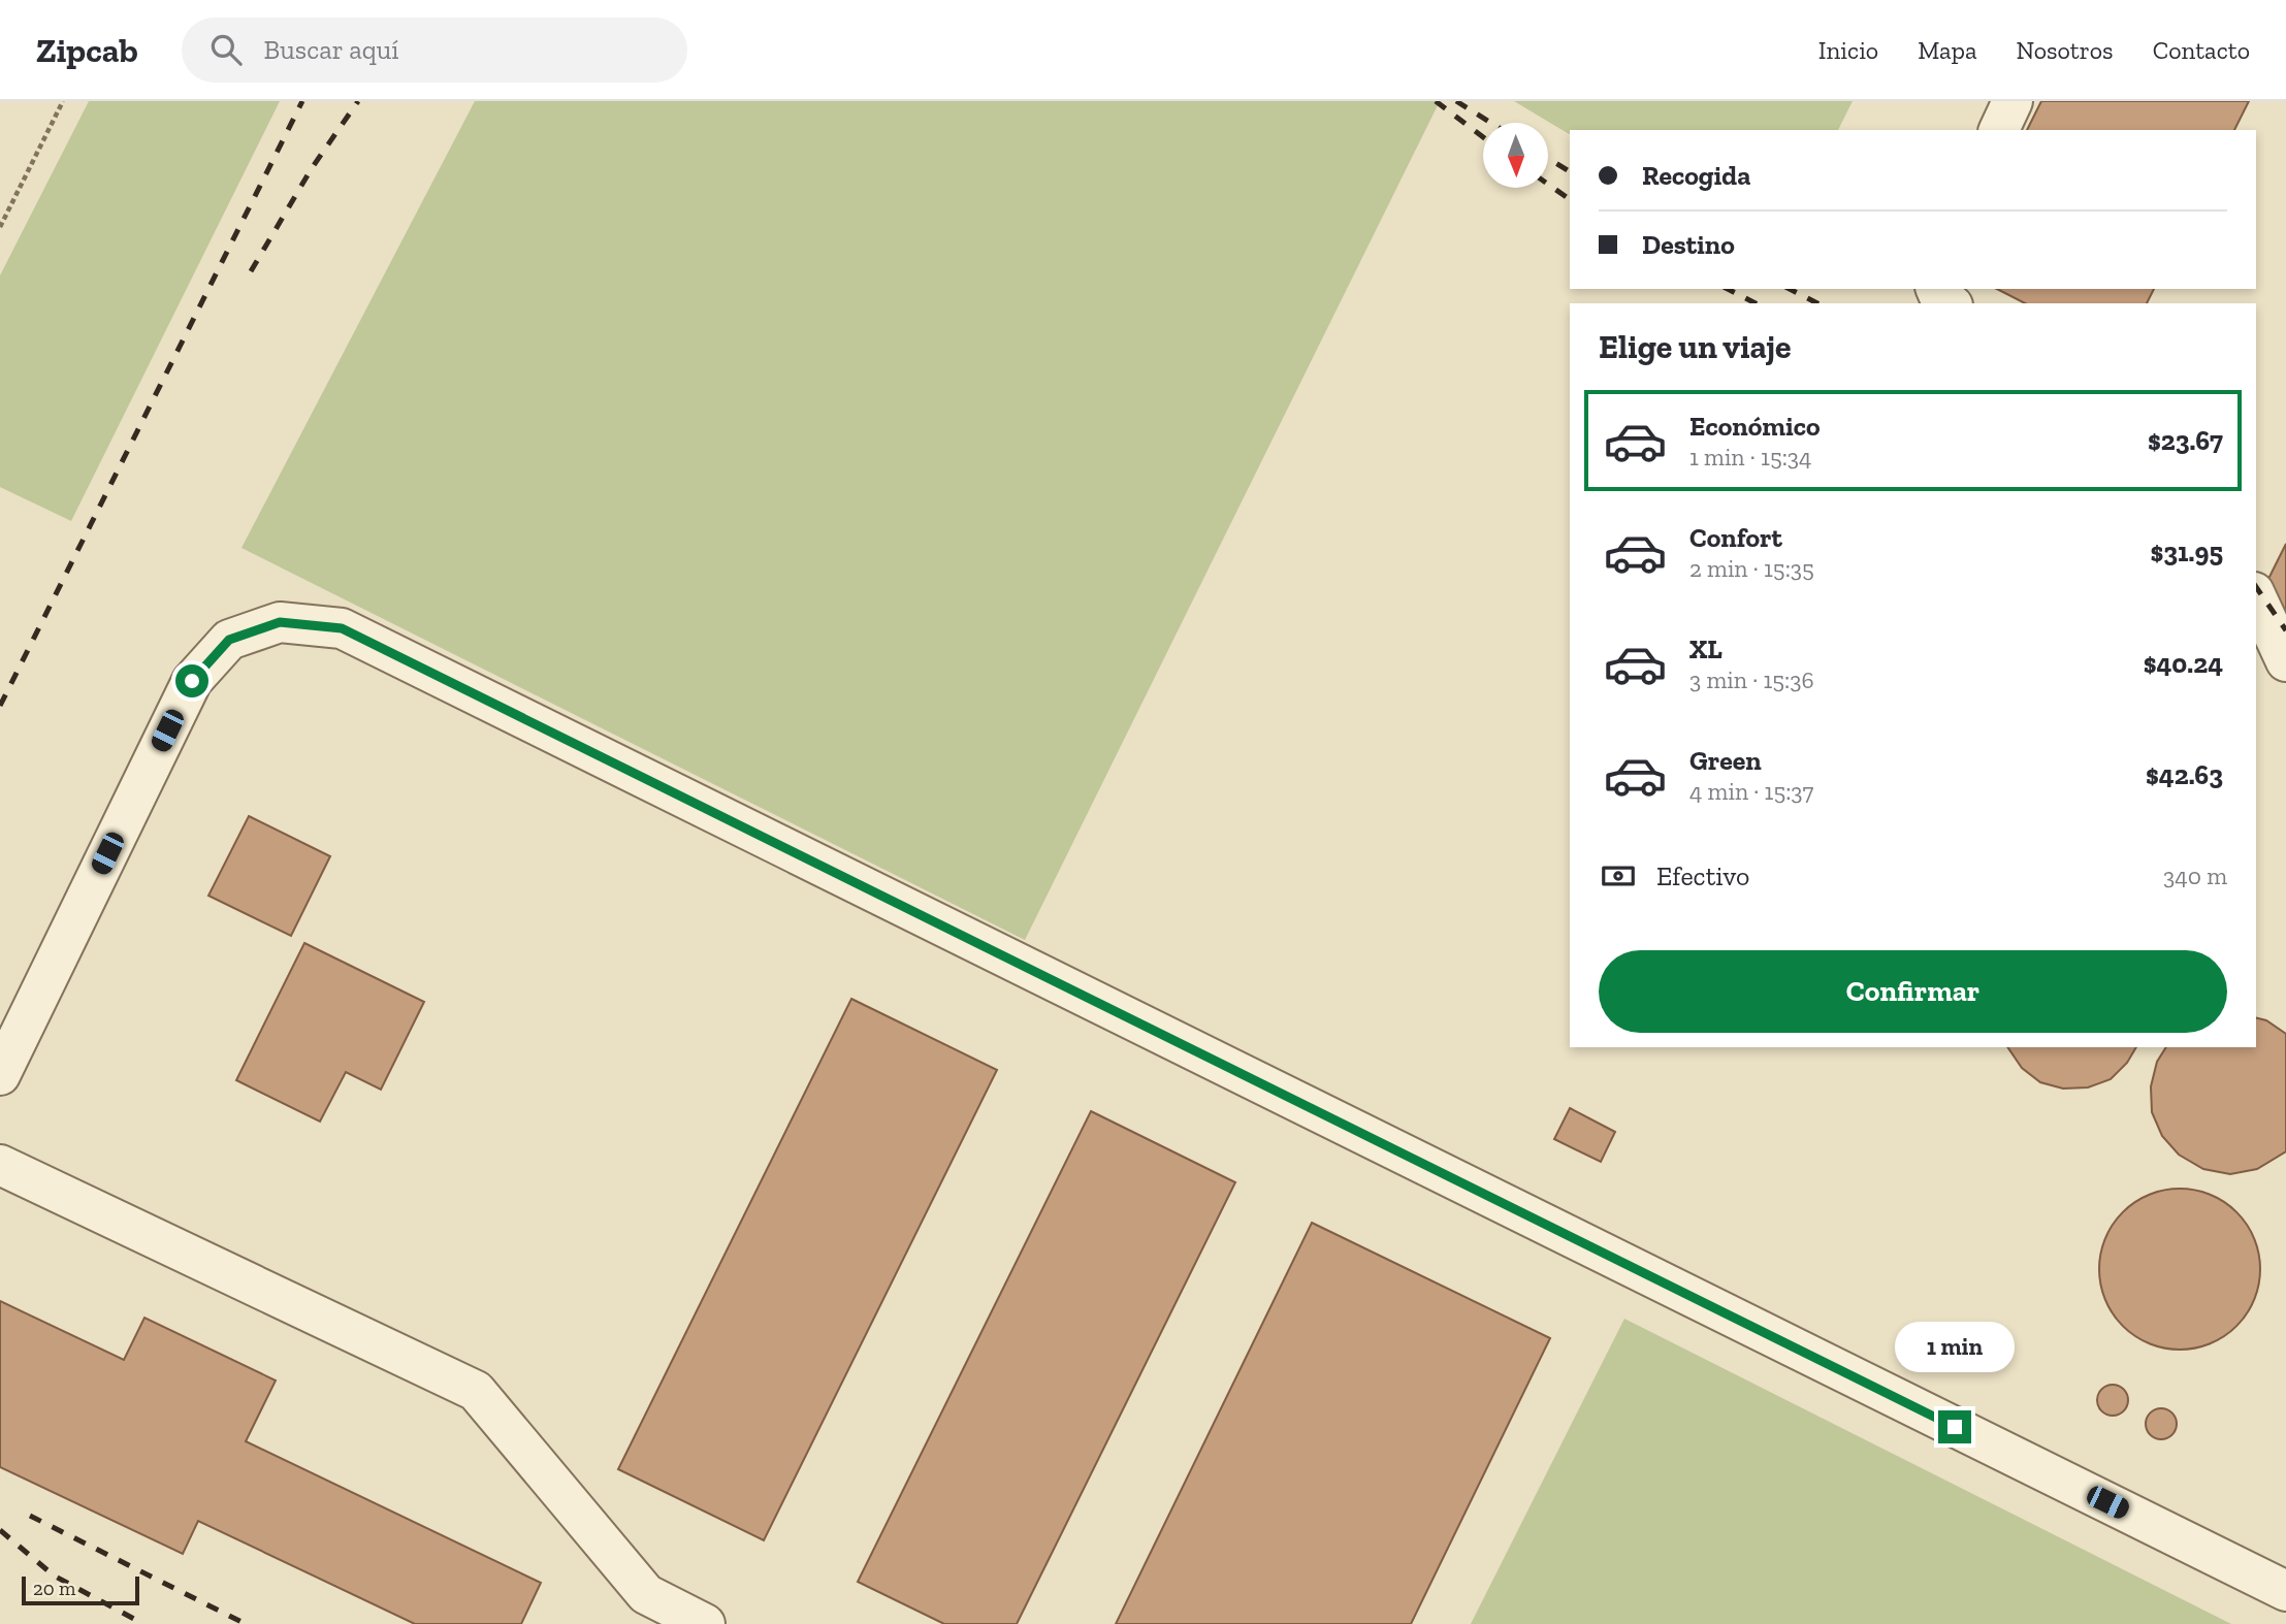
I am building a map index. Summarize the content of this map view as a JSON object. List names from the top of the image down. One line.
{"scale_bar":"20 m","north":"bottom","page":{"header":"Zipcab","search":"Buscar aquí","nav":["Inicio","Mapa","Nosotros","Contacto"],"banner":["Recogida","Destino"],"heading":"Elige un viaje","list":[{"name":"Económico","note":"1 min · 15:34","value":"$23.67"},{"name":"Confort","note":"2 min · 15:35","value":"$31.95"},{"name":"XL","note":"3 min · 15:36","value":"$40.24"},{"name":"Green","note":"4 min · 15:37","value":"$42.63"}],"pay":["Efectivo","340 m"],"buttons":"Confirmar","bubble":"1 min","scale":"20 m"}}
